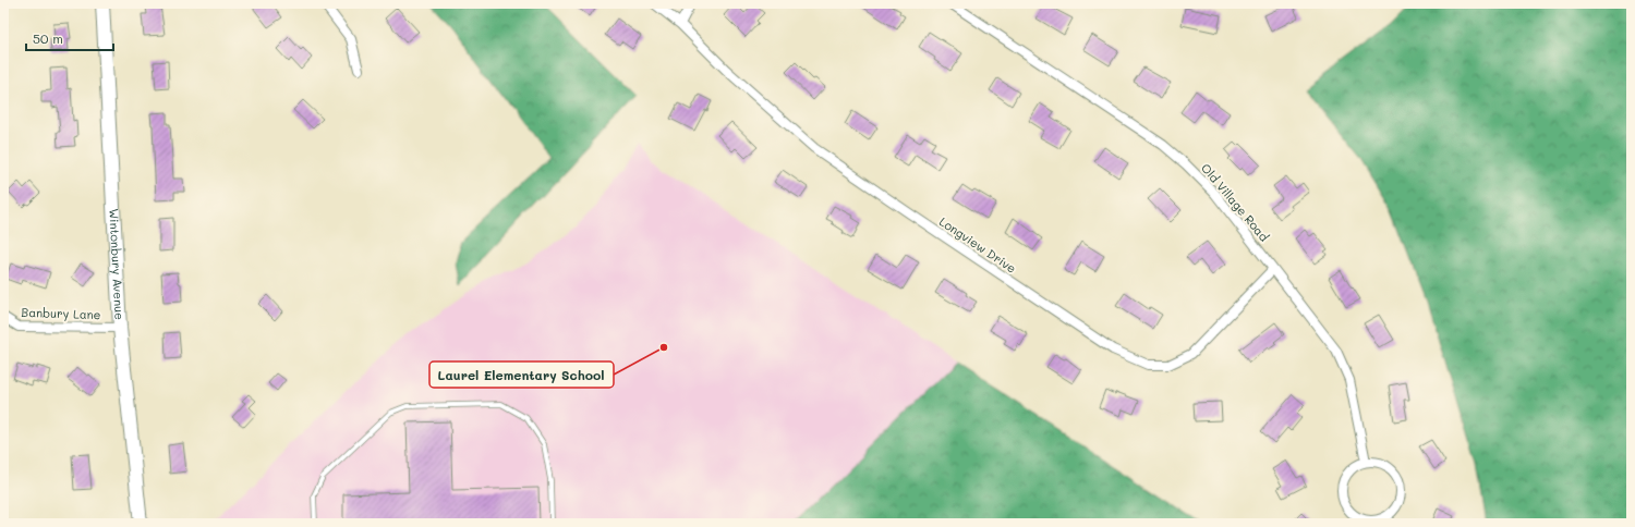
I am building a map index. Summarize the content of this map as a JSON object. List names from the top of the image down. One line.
{"streets":{"street":["Old Village Road","Longview Drive","Wintonbury Avenue","Banbury Lane"]},"crossings":[["Old Village Road","Longview Drive"],["Wintonbury Avenue","Banbury Lane"]],"places":["Laurel Elementary School"],"scale_bar":"50 m"}
